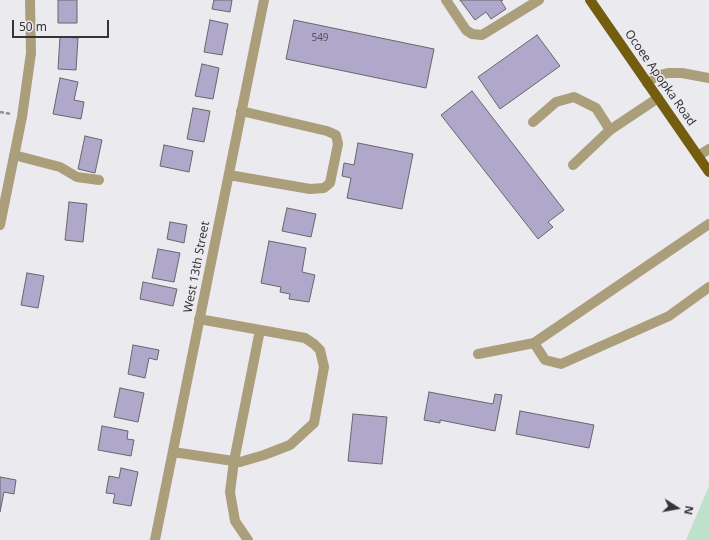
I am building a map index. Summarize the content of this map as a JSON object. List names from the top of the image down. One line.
{"streets":{"main road":["Ocoee Apopka Road"],"street":["West 13th Street"]},"house_numbers":["549"],"scale_bar":"50 m","north":"right"}
